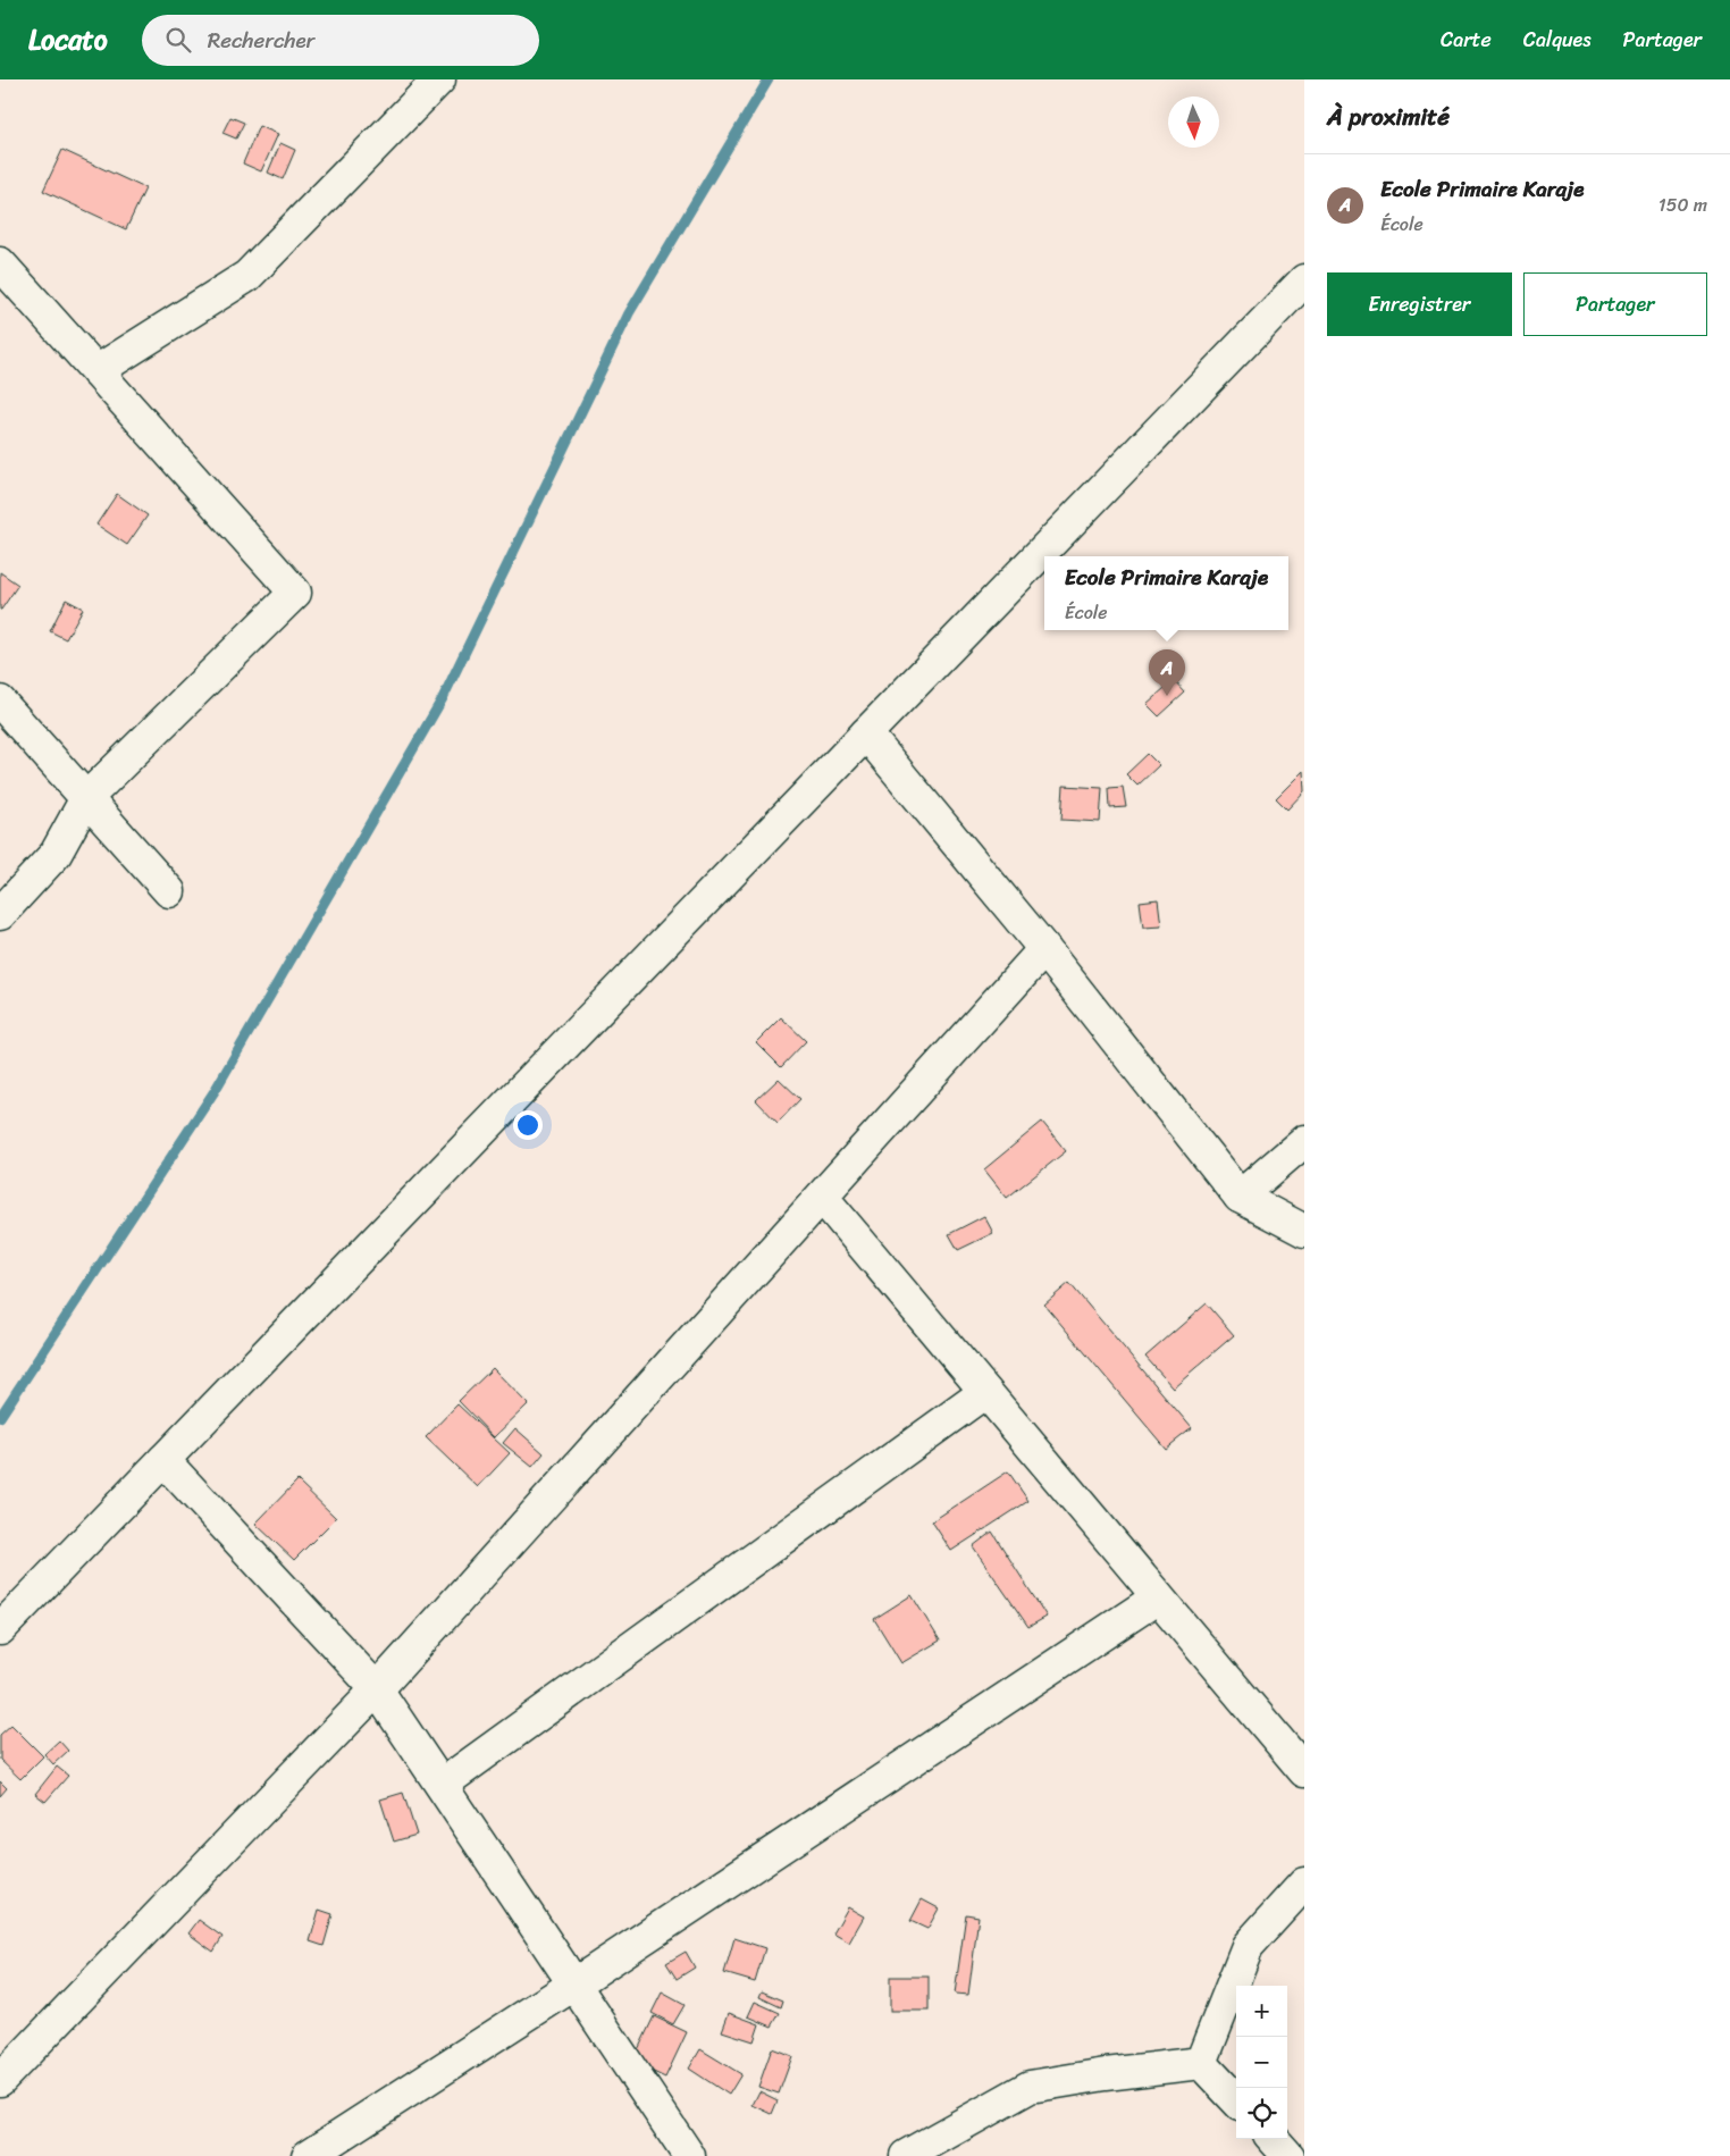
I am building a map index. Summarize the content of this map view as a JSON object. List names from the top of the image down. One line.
{"north":"bottom","page":{"header":"Locato","search":"Rechercher","nav":["Carte","Calques","Partager"],"heading":"À proximité","list":[{"mark":"A","name":"Ecole Primaire Karaje","note":"École","value":"150 m"}],"buttons":["Enregistrer","Partager"],"popup":["Ecole Primaire Karaje","École"],"pins":"A","map_buttons":["+","−"]}}
